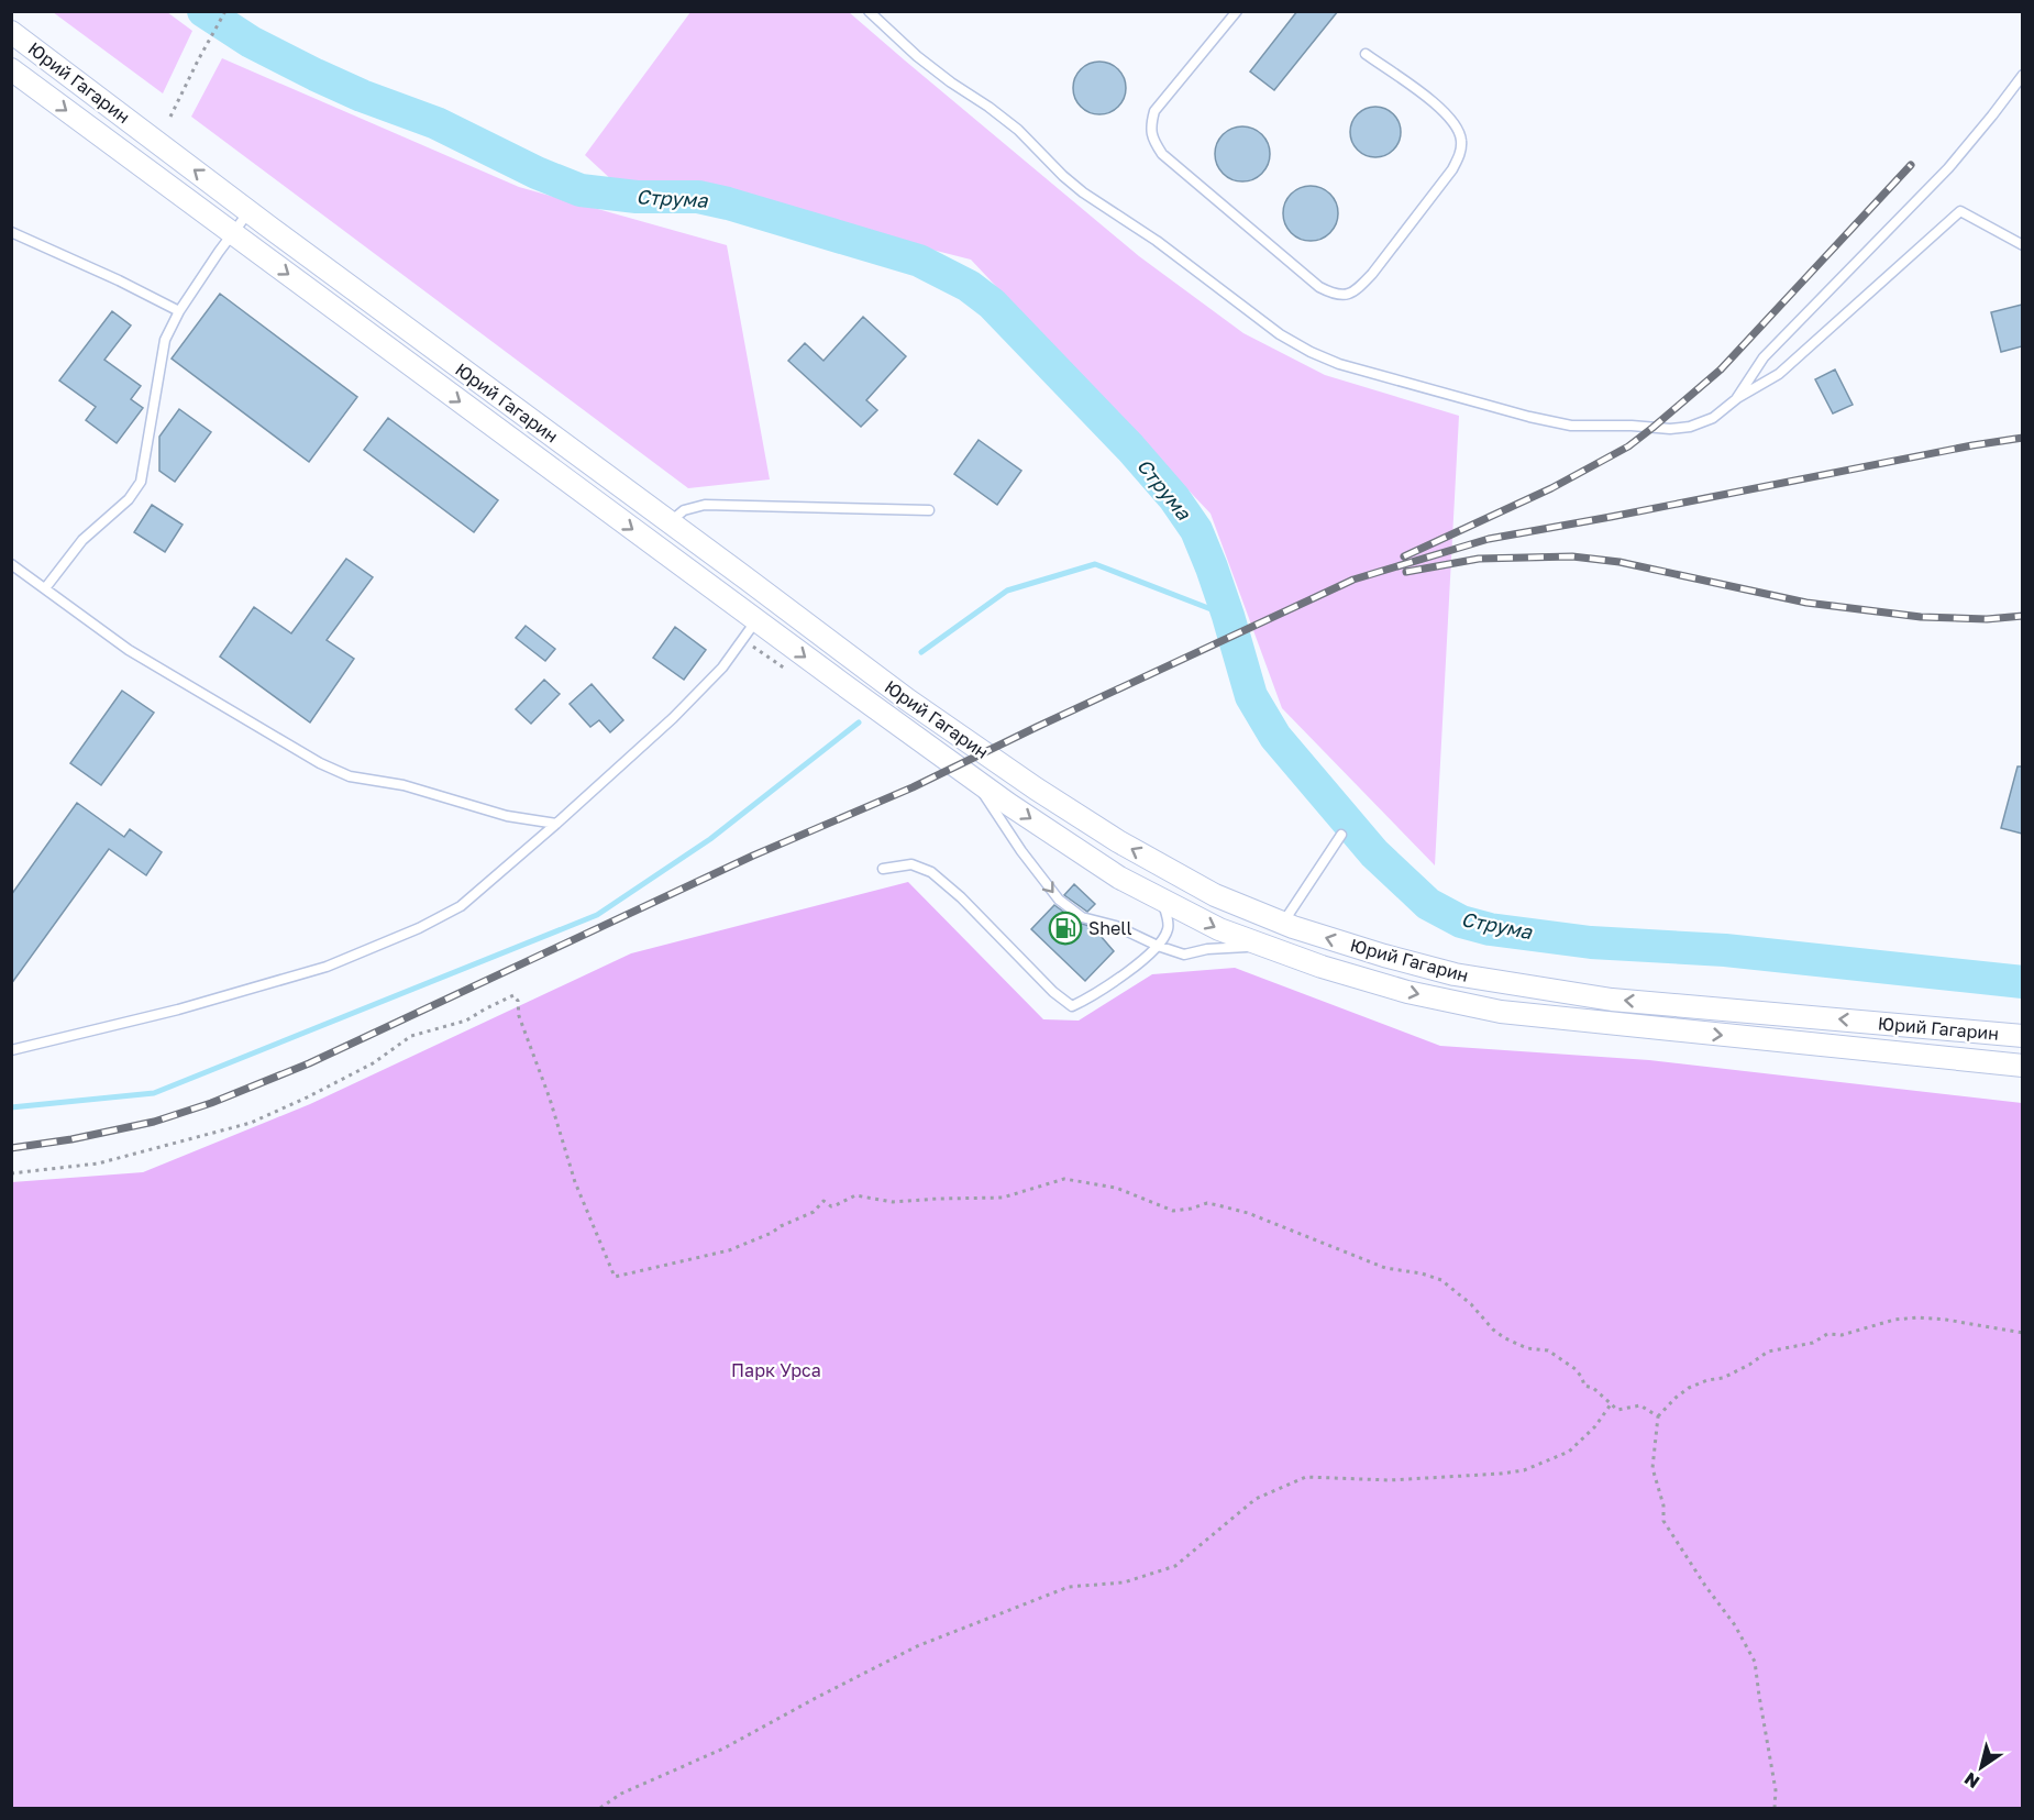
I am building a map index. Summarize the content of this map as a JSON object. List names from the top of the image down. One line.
{"streets":{"street":["Юрий Гагарин"]},"water":["Струма"],"parks":["Парк Урса"],"places":{"fuel station":["Shell"]},"north":"bottom left"}
